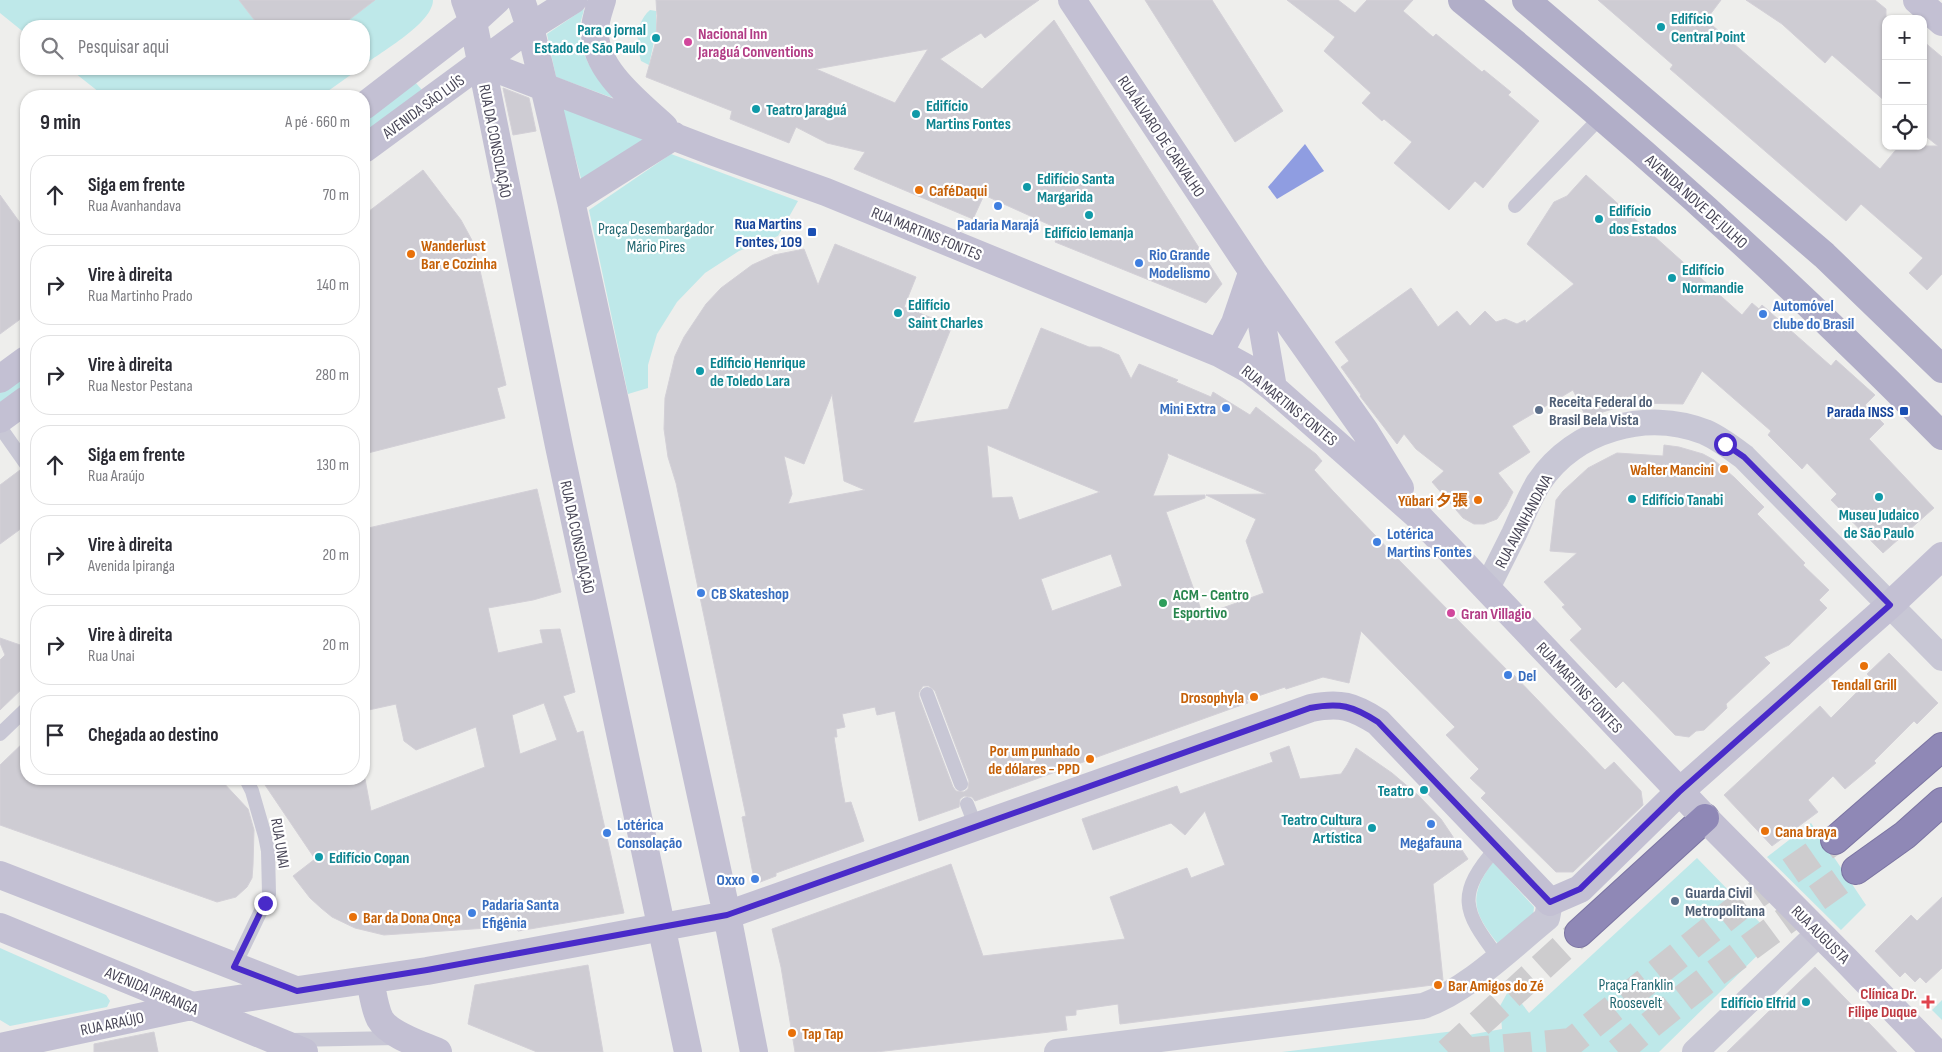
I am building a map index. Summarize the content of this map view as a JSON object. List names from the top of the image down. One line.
{"streets":{"main road":["AVENIDA SÃO LUÍS","RUA ÁLVARO DE CARVALHO","RUA DA CONSOLAÇÃO","AVENIDA NOVE DE JULHO","RUA MARTINS FONTES","RUA AUGUSTA","AVENIDA IPIRANGA","RUA ARAÚJO"],"street":["RUA AVANHANDAVA"],"lane":["RUA UNAI"]},"crossings":[["AVENIDA SÃO LUÍS","RUA DA CONSOLAÇÃO"],["AVENIDA SÃO LUÍS","RUA MARTINS FONTES"],["RUA ÁLVARO DE CARVALHO","RUA MARTINS FONTES"],["RUA DA CONSOLAÇÃO","RUA MARTINS FONTES"],["RUA DA CONSOLAÇÃO","RUA ARAÚJO"],["RUA MARTINS FONTES","RUA AVANHANDAVA"],["RUA MARTINS FONTES","RUA AUGUSTA"],["AVENIDA IPIRANGA","RUA ARAÚJO"]],"parks":["Praça Desembargador Mário Pires","Praça Franklin Roosevelt"],"places":{"other":["Edifício Central Point","Para o jornal Estado de São Paulo","Nacional Inn Jaraguá Conventions","Teatro Jaraguá","Edifício Martins Fontes","Edifício Santa Margarida","CaféDaqui","Padaria Marajá","Edifício Iemanja","Edifício dos Estados","Wanderlust Bar e Cozinha","Rio Grande Modelismo","Edifício Normandie","Edifício Saint Charles","Automóvel clube do Brasil","Edificio Henrique de Toledo Lara","Mini Extra","Receita Federal do Brasil Bela Vista","Walter Mancini","Museu Judaico de São Paulo","Edifício Tanabi","Yūbari 夕張","Lotérica Martins Fontes","CB Skateshop","ACM - Centro Esportivo","Gran Villagio","Tendall Grill","Del","Drosophyla","Por um punhado de dólares - PPD","Teatro","Megafauna","Teatro Cultura Artística","Cana braya","Lotérica Consolação","Edifício Copan","Oxxo","Guarda Civil Metropolitana","Padaria Santa Efigênia","Bar da Dona Onça","Bar Amigos do Zé","Edifício Elfrid","Tap Tap"],"transit":["Rua Martins Fontes, 109","Parada INSS"],"health":["Clínica Dr. Filipe Duque"]},"page":{"map_buttons":["+","−"],"search":"Pesquisar aqui","heading":["9 min","A pé · 660 m"],"list":[["Siga em frente","Rua Avanhandava","70 m"],["Vire à direita","Rua Martinho Prado","140 m"],["Vire à direita","Rua Nestor Pestana","280 m"],["Siga em frente","Rua Araújo","130 m"],["Vire à direita","Avenida Ipiranga","20 m"],["Vire à direita","Rua Unai","20 m"],"Chegada ao destino"]}}
